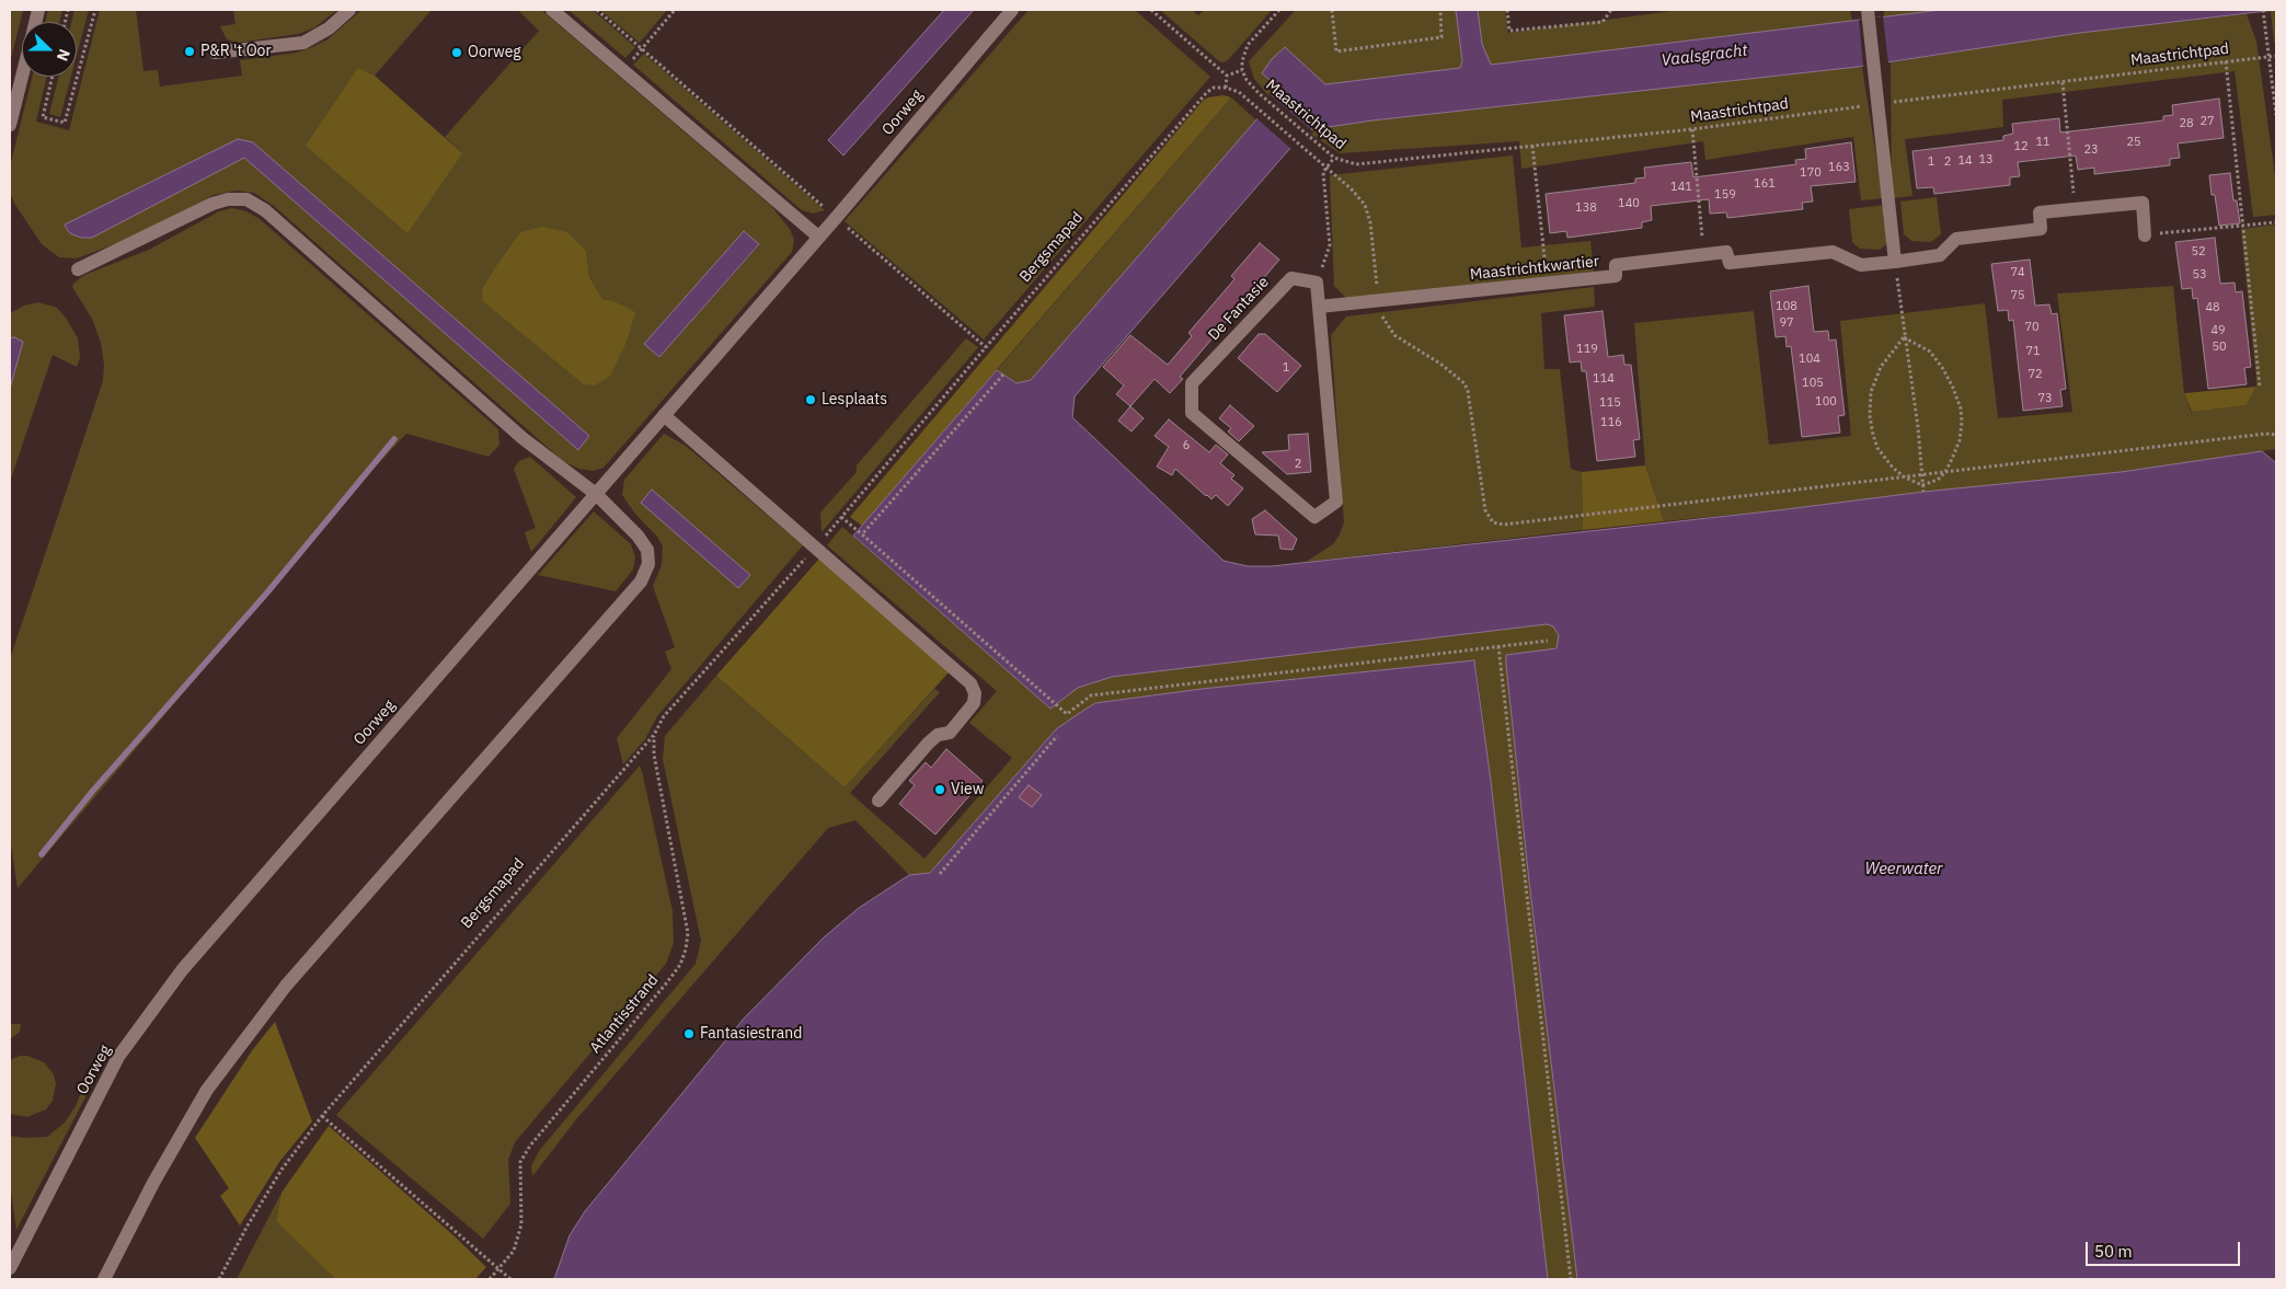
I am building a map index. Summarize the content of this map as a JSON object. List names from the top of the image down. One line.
{"streets":{"street":["Oorweg","Maastrichtkwartier","De Fantasie"],"path":["Maastrichtpad","Bergsmapad","Atlantisstrand"]},"crossings":[["Bergsmapad","Atlantisstrand"],["Maastrichtkwartier","De Fantasie"]],"water":["Vaalsgracht","Weerwater"],"places":["P&R 't Oor","Oorweg","Lesplaats","View","Fantasiestrand"],"house_numbers":["27","28","11","25","12","23","13","14","1","2","163","170","161","141","159","140","138","52","74","53","75","108","48","97","70","49","50","119","71","104","1","72","114","105","73","100","115","116","6","2"],"scale_bar":"50 m","north":"right"}
